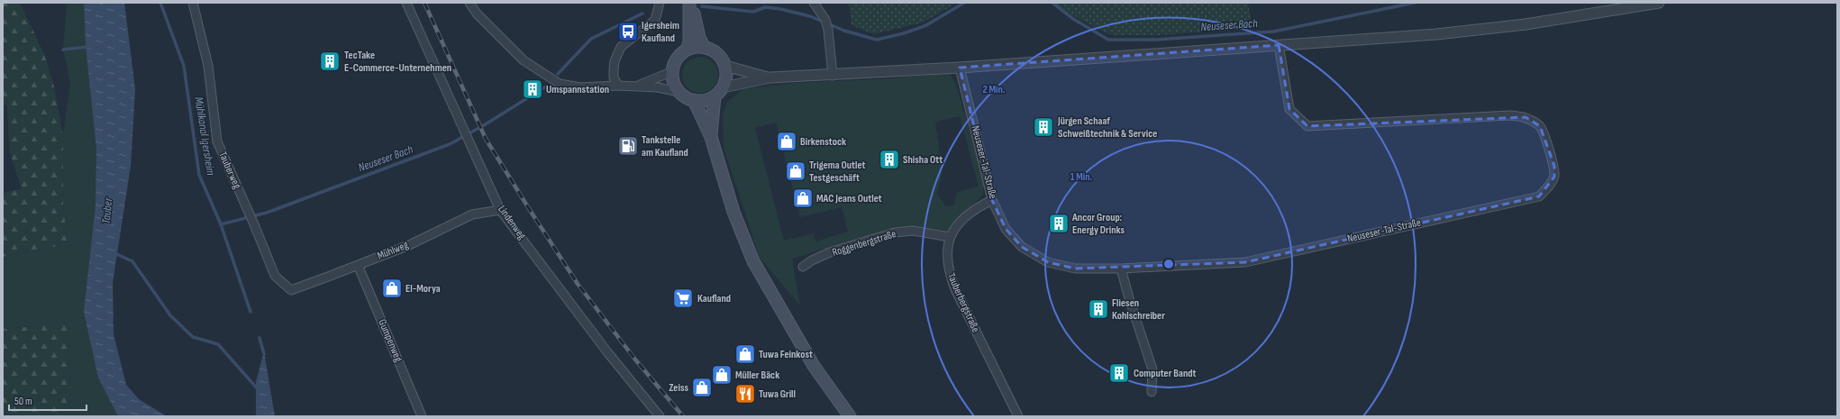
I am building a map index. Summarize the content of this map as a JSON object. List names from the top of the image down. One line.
{"streets":{"street":["Neuseser-Tal-Straße","Tauberweg","Lindenweg","Roggenbergstraße","Mühlweg","Tauberbergstraße","Gumpenweg"]},"crossings":[["Neuseser-Tal-Straße","Tauberbergstraße"],["Tauberweg","Mühlweg"],["Lindenweg","Mühlweg"],["Roggenbergstraße","Tauberbergstraße"],["Mühlweg","Gumpenweg"]],"water":["Neuseser Bach","Mühlkanal Igersheim","Tauber"],"places":{"bus stop":["Igersheim Kaufland"],"building":["TecTake E-Commerce-Unternehmen","Umspannstation","Jürgen Schaaf Schweißtechnik & Service","Shisha Ott","Ancor Group: Energy Drinks","Fliesen Kohlschreiber","Computer Bandt"],"shop":["Birkenstock","Trigema Outlet Testgeschäft","MAC Jeans Outlet","El-Morya","Tuwa Feinkost","Müller Bäck","Zeiss"],"fuel station":["Tankstelle am Kaufland"],"supermarket":["Kaufland"],"restaurant":["Tuwa Grill"]},"scale_bar":"50 m","rings":["2 Min.","1 Min."]}
